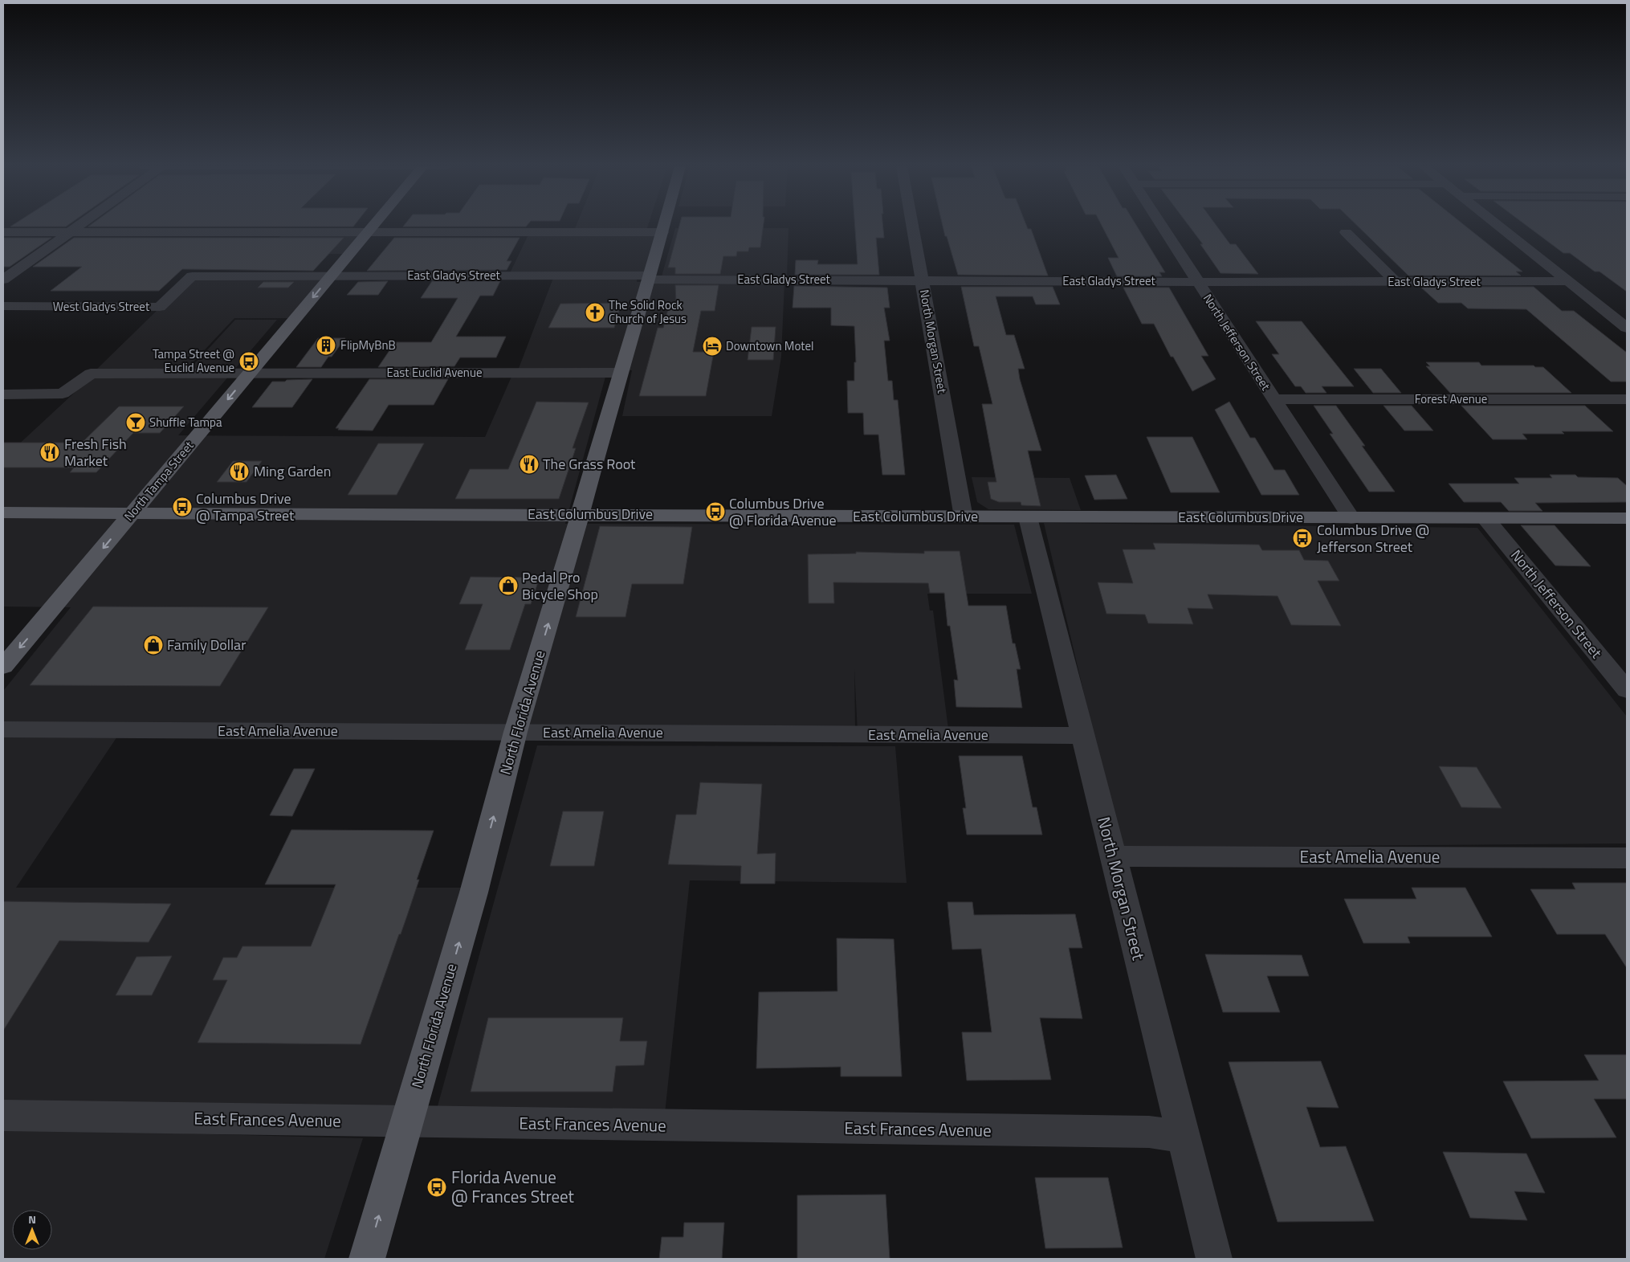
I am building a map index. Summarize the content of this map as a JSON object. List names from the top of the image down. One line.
{"streets":{"main road":["North Tampa Street","East Columbus Drive","North Florida Avenue"],"street":["East Gladys Street","West Gladys Street","North Morgan Street","North Jefferson Street","East Euclid Avenue","Forest Avenue","East Amelia Avenue","East Frances Avenue"]},"crossings":[["East Gladys Street","West Gladys Street"],["East Gladys Street","North Morgan Street"],["East Gladys Street","North Jefferson Street"],["East Gladys Street","North Tampa Street"],["East Gladys Street","North Florida Avenue"],["West Gladys Street","North Tampa Street"],["North Morgan Street","East Columbus Drive"],["North Morgan Street","East Amelia Avenue"],["North Morgan Street","East Frances Avenue"],["North Jefferson Street","Forest Avenue"],["North Jefferson Street","East Columbus Drive"],["East Euclid Avenue","North Tampa Street"],["East Euclid Avenue","North Florida Avenue"],["North Tampa Street","East Columbus Drive"],["East Columbus Drive","North Florida Avenue"],["North Florida Avenue","East Amelia Avenue"],["North Florida Avenue","East Frances Avenue"]],"one_way":["North Tampa Street","North Florida Avenue"],"places":{"church":["The Solid Rock Church of Jesus"],"building":["FlipMyBnB"],"hotel":["Downtown Motel"],"bus stop":["Tampa Street @ Euclid Avenue","Columbus Drive @ Tampa Street","Columbus Drive @ Florida Avenue","Columbus Drive @ Jefferson Street","Florida Avenue @ Frances Street"],"bar":["Shuffle Tampa"],"restaurant":["Fresh Fish Market","The Grass Root","Ming Garden"],"shop":["Pedal Pro Bicycle Shop","Family Dollar"]},"north":"top"}
